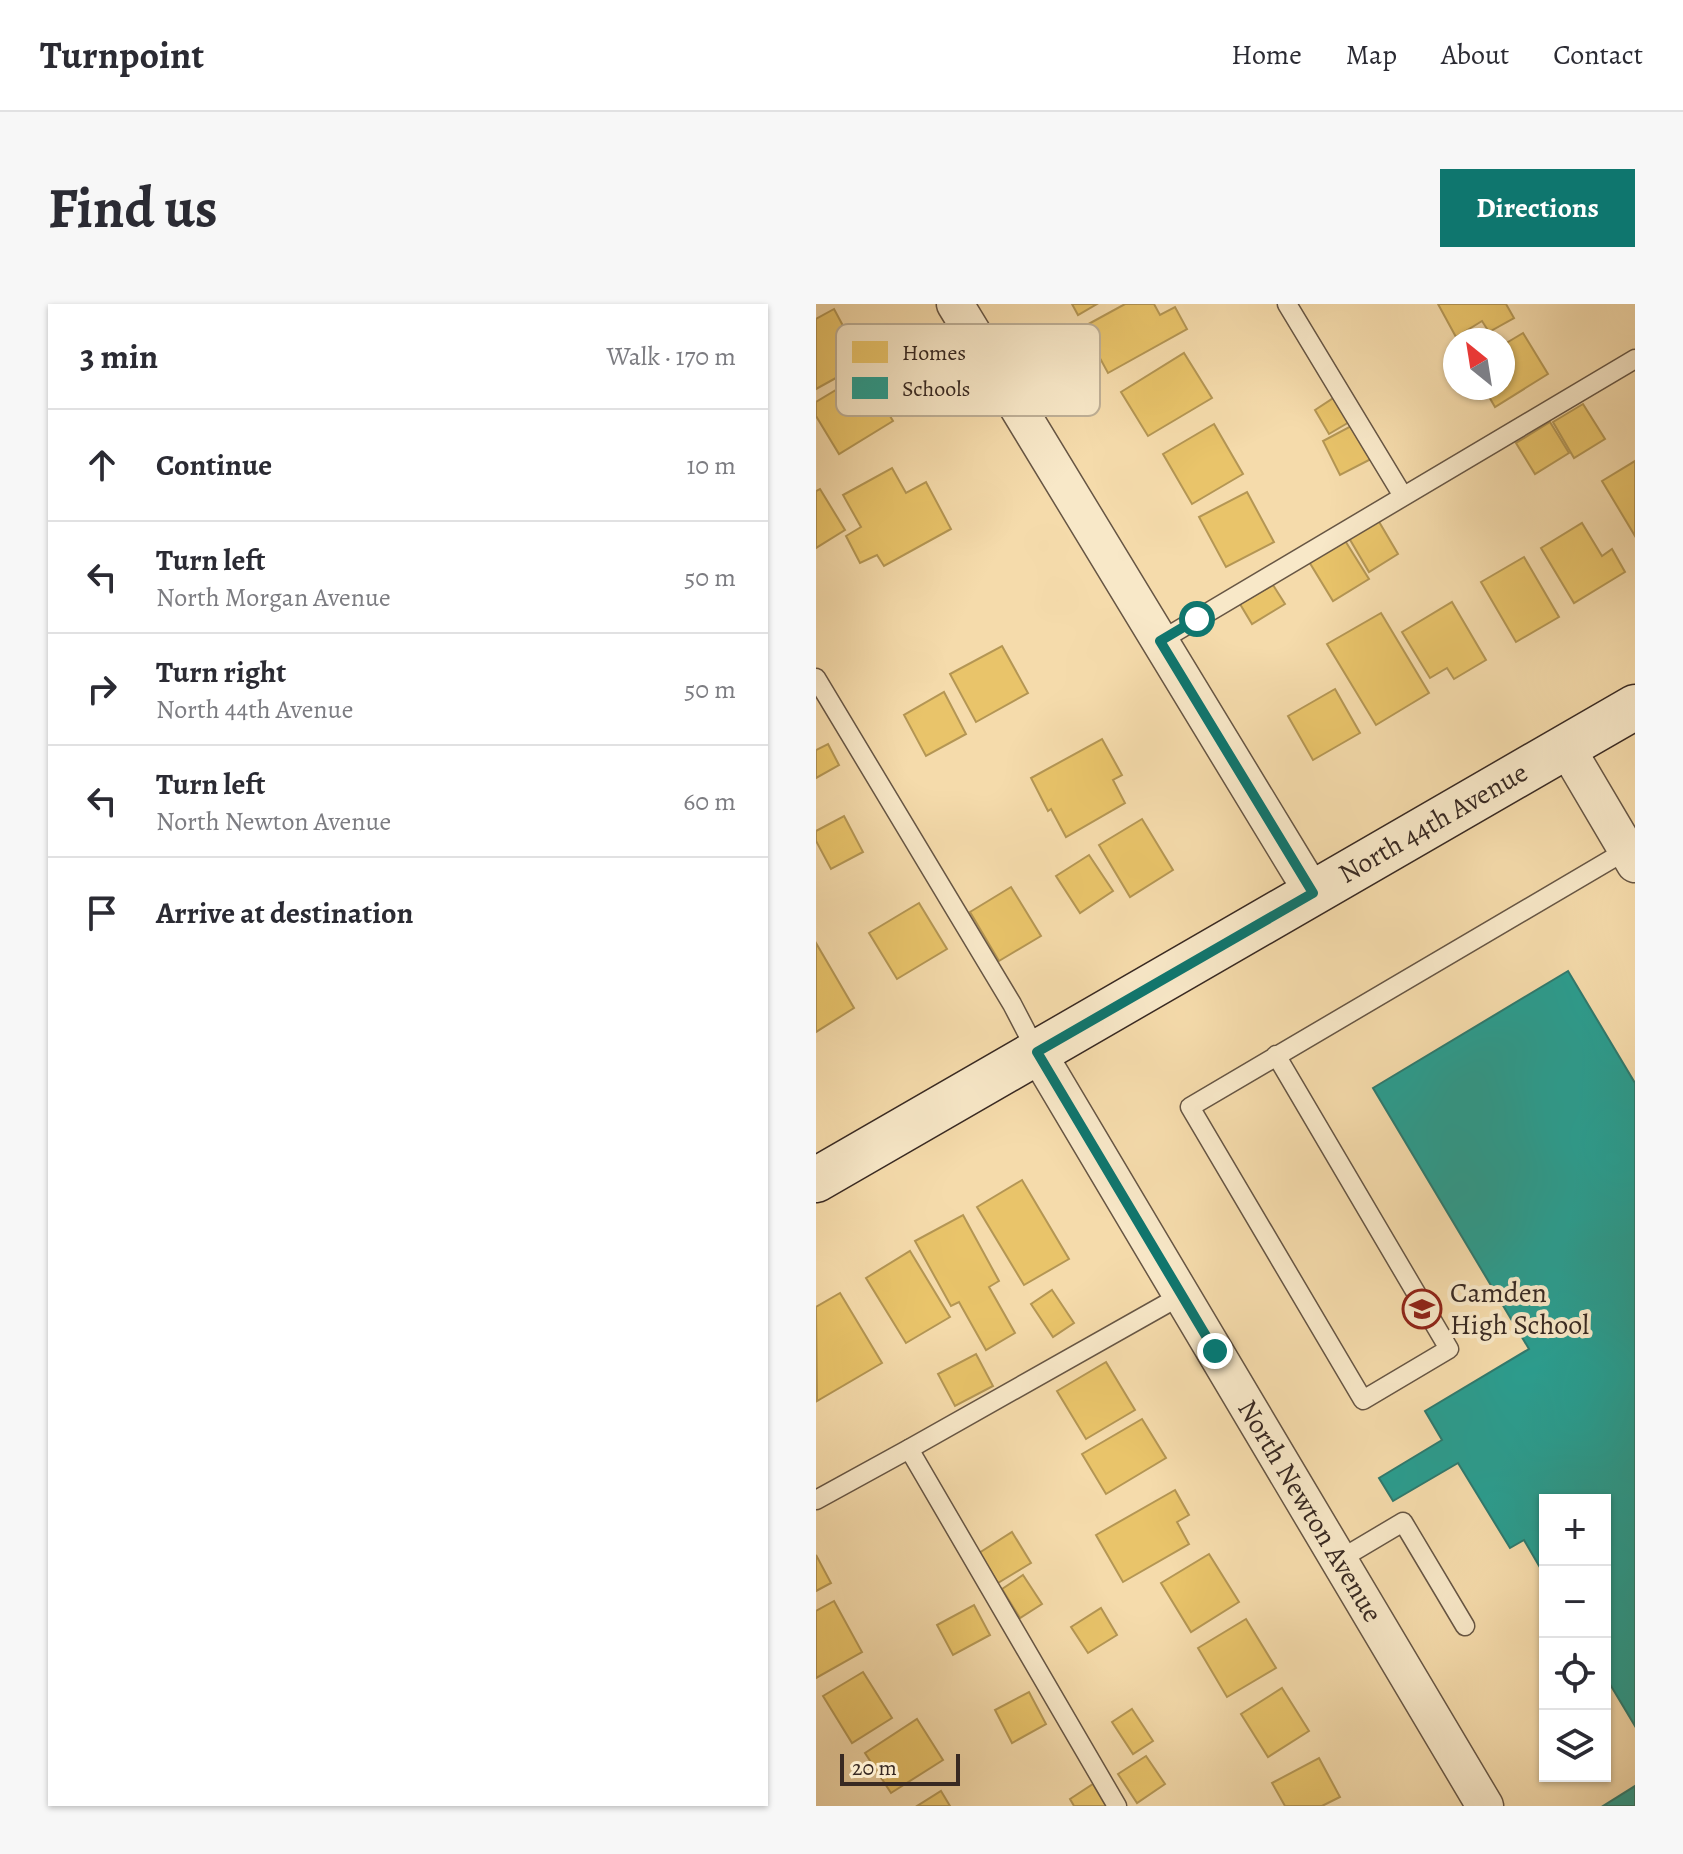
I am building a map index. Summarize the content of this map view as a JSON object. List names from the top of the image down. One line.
{"streets":{"street":["North 44th Avenue","North Newton Avenue"]},"crossings":[["North 44th Avenue","North Newton Avenue"]],"places":{"school or university":["Camden High School"]},"legend":["Homes","Schools"],"scale_bar":"20 m","north":"top left","page":{"header":"Turnpoint","nav":["Home","Map","About","Contact"],"buttons":"Directions","title":"Find us","heading":["3 min","Walk · 170 m"],"list":[["Continue","10 m"],["Turn left","North Morgan Avenue","50 m"],["Turn right","North 44th Avenue","50 m"],["Turn left","North Newton Avenue","60 m"],"Arrive at destination"],"map_buttons":["+","−"],"scale":"20 m"}}
